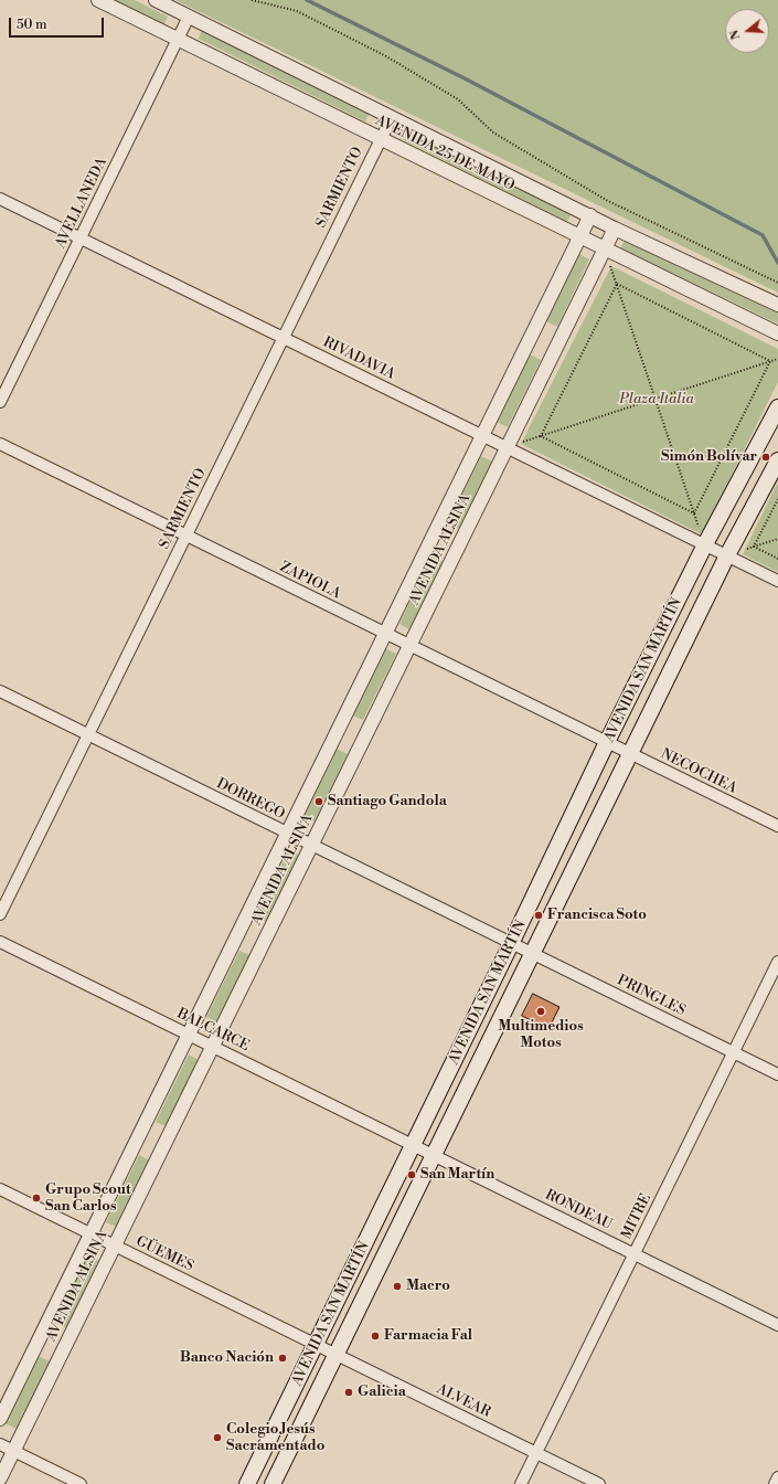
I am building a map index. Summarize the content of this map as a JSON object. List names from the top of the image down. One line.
{"streets":{"main road":["AVENIDA SAN MARTÍN"],"street":["AVENIDA 25 DE MAYO","SARMIENTO","AVELLANEDA","RIVADAVIA","AVENIDA ALSINA","ZAPIOLA","NECOCHEA","DORREGO","PRINGLES","BALCARCE","RONDEAU","MITRE","GÜEMES","ALVEAR"]},"crossings":[["AVENIDA 25 DE MAYO","SARMIENTO"],["AVENIDA 25 DE MAYO","AVELLANEDA"],["AVENIDA 25 DE MAYO","AVENIDA ALSINA"],["SARMIENTO","RIVADAVIA"],["SARMIENTO","ZAPIOLA"],["SARMIENTO","DORREGO"],["AVELLANEDA","RIVADAVIA"],["RIVADAVIA","AVENIDA ALSINA"],["RIVADAVIA","AVENIDA SAN MARTÍN"],["AVENIDA ALSINA","ZAPIOLA"],["AVENIDA ALSINA","DORREGO"],["AVENIDA ALSINA","BALCARCE"],["AVENIDA ALSINA","GÜEMES"],["ZAPIOLA","AVENIDA SAN MARTÍN"],["ZAPIOLA","NECOCHEA"],["AVENIDA SAN MARTÍN","NECOCHEA"],["AVENIDA SAN MARTÍN","DORREGO"],["AVENIDA SAN MARTÍN","PRINGLES"],["AVENIDA SAN MARTÍN","BALCARCE"],["AVENIDA SAN MARTÍN","RONDEAU"],["AVENIDA SAN MARTÍN","GÜEMES"],["AVENIDA SAN MARTÍN","ALVEAR"],["DORREGO","PRINGLES"],["PRINGLES","MITRE"],["BALCARCE","RONDEAU"],["RONDEAU","MITRE"],["MITRE","ALVEAR"],["GÜEMES","ALVEAR"]],"parks":["Plaza Italia"],"places":["Simón Bolívar","Santiago Gandola","Francisca Soto","Multimedios Motos","San Martín","Grupo Scout San Carlos","Macro","Farmacia Fal","Banco Nación","Galicia","Colegio Jesús Sacramentado"],"scale_bar":"50 m","north":"left"}
